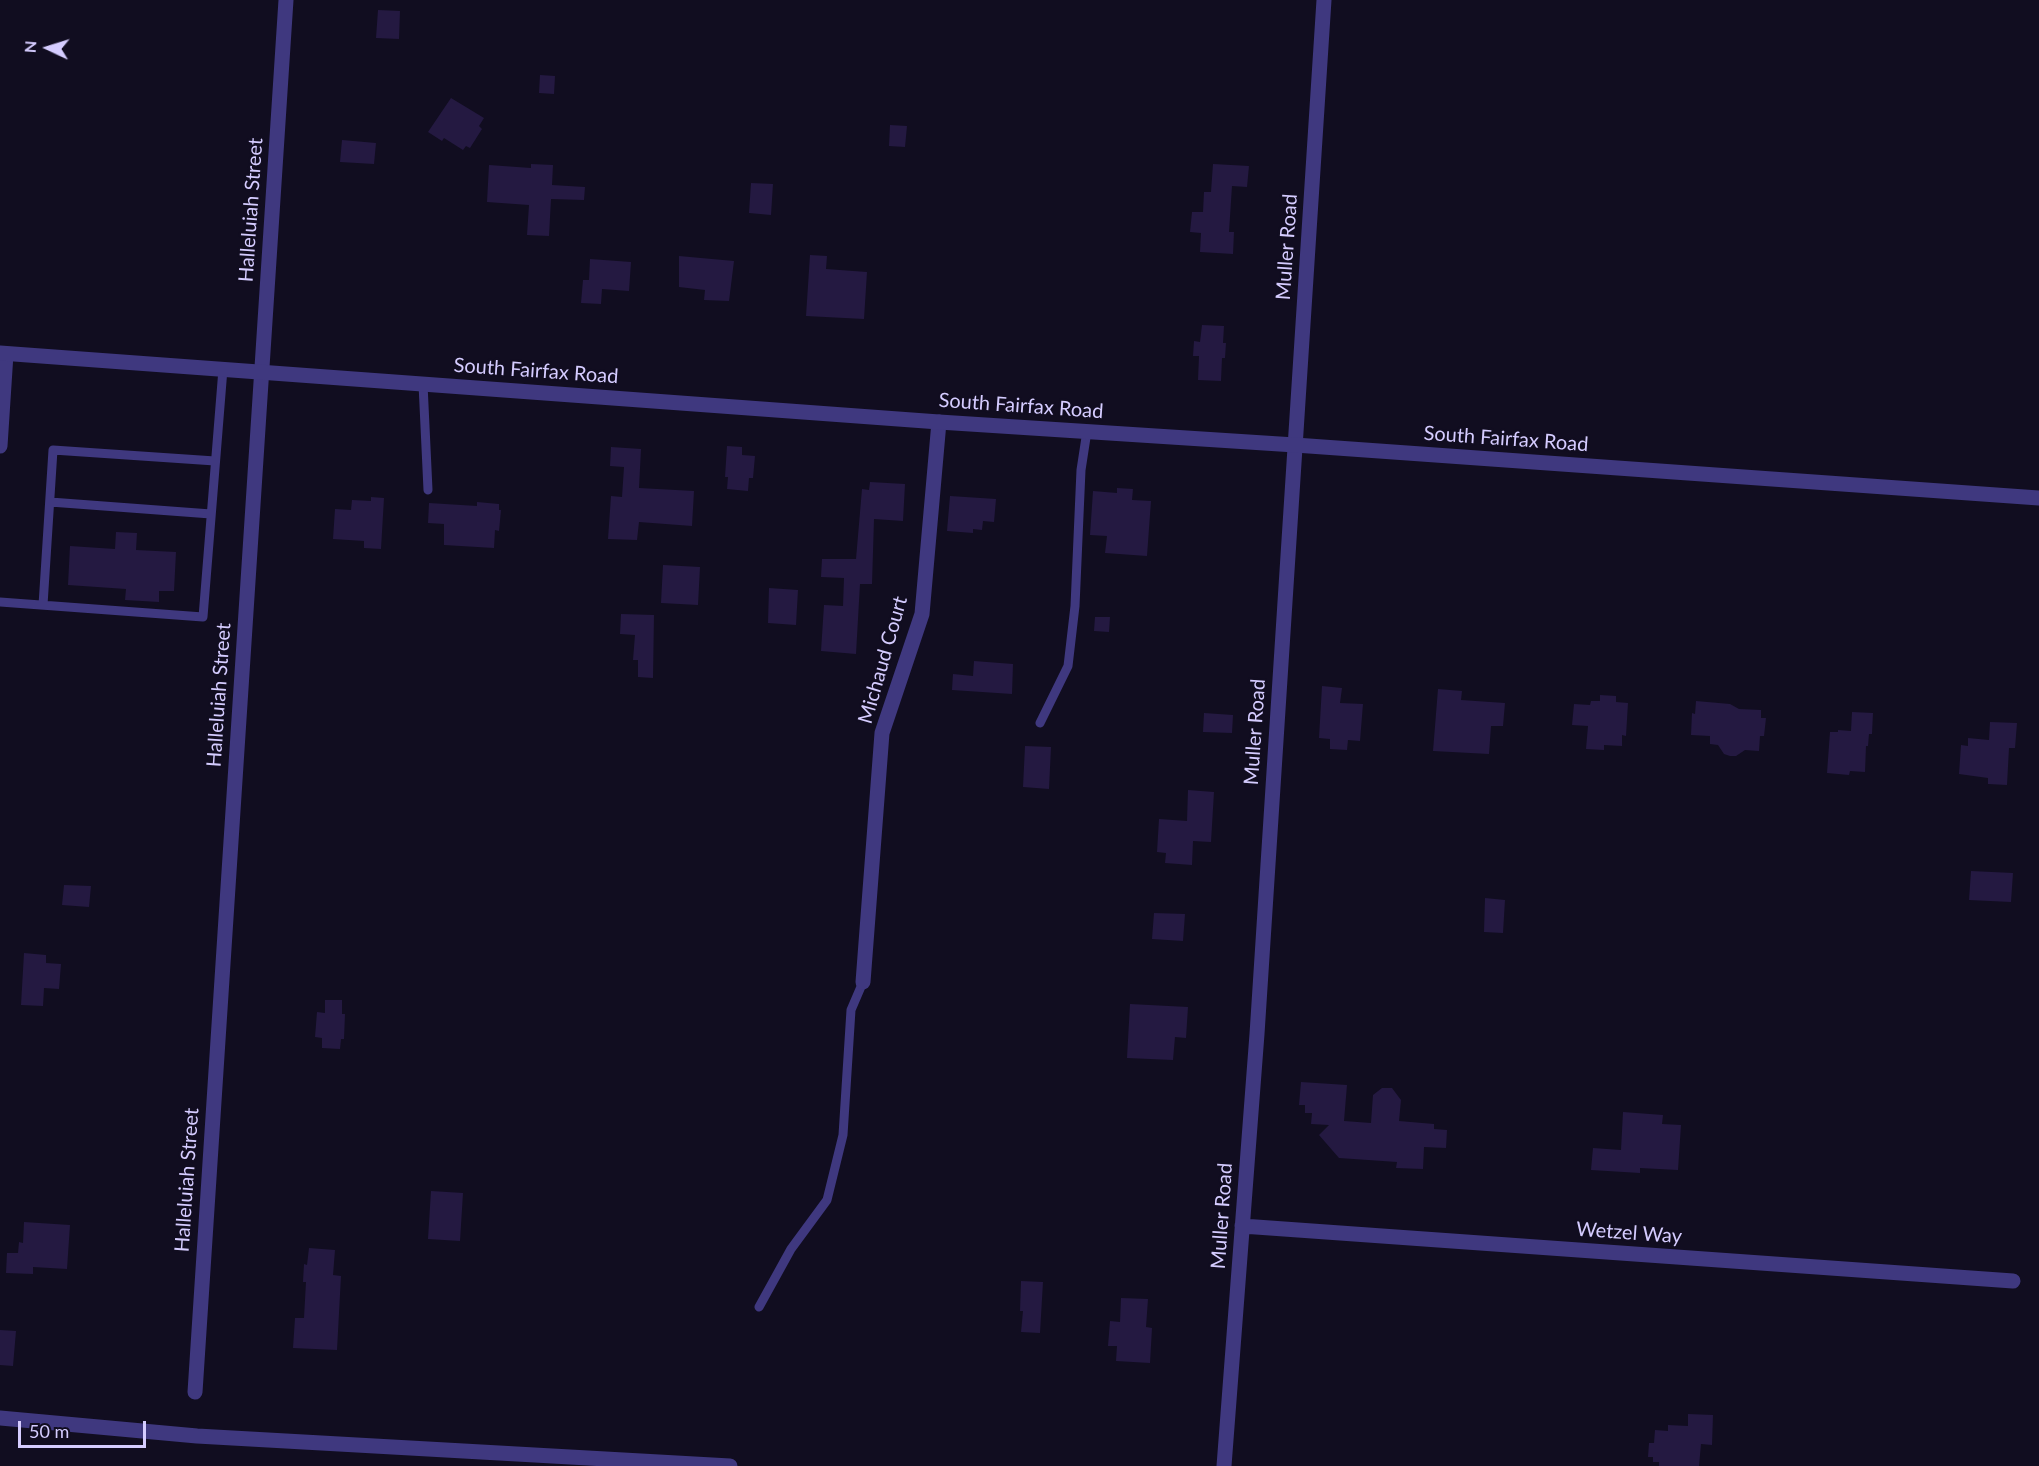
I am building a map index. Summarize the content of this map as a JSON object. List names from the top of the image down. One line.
{"streets":{"street":["Halleluiah Street","Muller Road","South Fairfax Road","Michaud Court","Wetzel Way"]},"crossings":[["Halleluiah Street","South Fairfax Road"],["Muller Road","South Fairfax Road"],["Muller Road","Wetzel Way"],["South Fairfax Road","Michaud Court"]],"scale_bar":"50 m","north":"left"}
